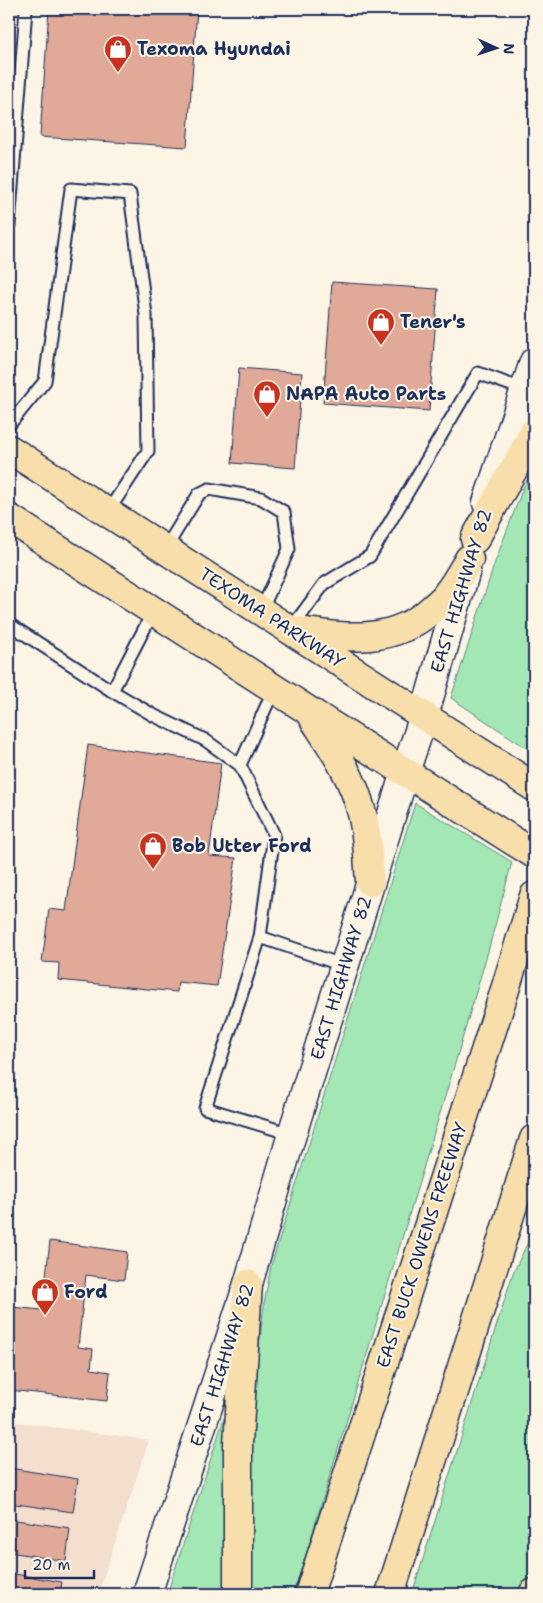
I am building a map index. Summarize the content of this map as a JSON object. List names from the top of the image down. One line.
{"streets":{"main road":["EAST HIGHWAY 82","TEXOMA PARKWAY","EAST BUCK OWENS FREEWAY"]},"crossings":[["EAST HIGHWAY 82","TEXOMA PARKWAY"]],"places":{"shop":["Texoma Hyundai","Tener's","NAPA Auto Parts","Bob Utter Ford","Ford"]},"scale_bar":"20 m","north":"right"}
